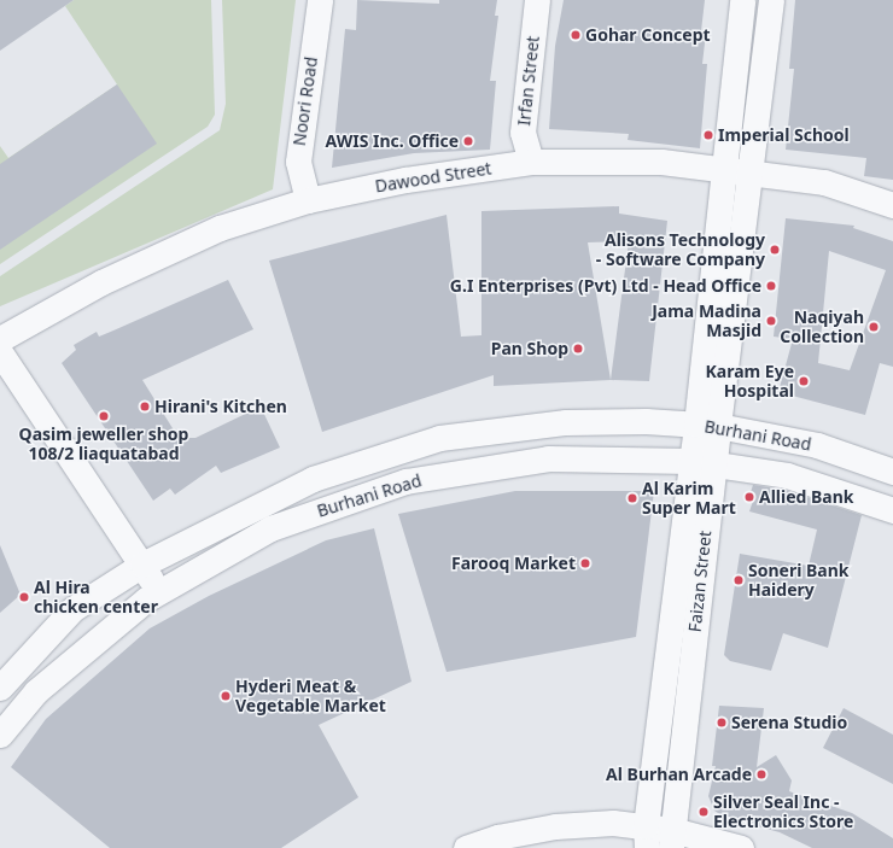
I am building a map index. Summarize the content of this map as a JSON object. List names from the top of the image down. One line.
{"streets":{"street":["Irfan Street","Noori Road","Dawood Street","Burhani Road","Faizan Street"]},"crossings":[["Irfan Street","Dawood Street"],["Noori Road","Dawood Street"],["Dawood Street","Faizan Street"],["Burhani Road","Faizan Street"]],"places":["Gohar Concept","Imperial School","AWIS Inc. Office","Alisons Technology - Software Company","G.I Enterprises (Pvt) Ltd - Head Office","Jama Madina Masjid","Naqiyah Collection","Pan Shop","Karam Eye Hospital","Hirani's Kitchen","Qasim jeweller shop 108/2 liaquatabad","Allied Bank","Al Karim Super Mart","Farooq Market","Soneri Bank Haidery","Al Hira chicken center","Hyderi Meat & Vegetable Market","Serena Studio","Al Burhan Arcade","Silver Seal Inc - Electronics Store"]}
